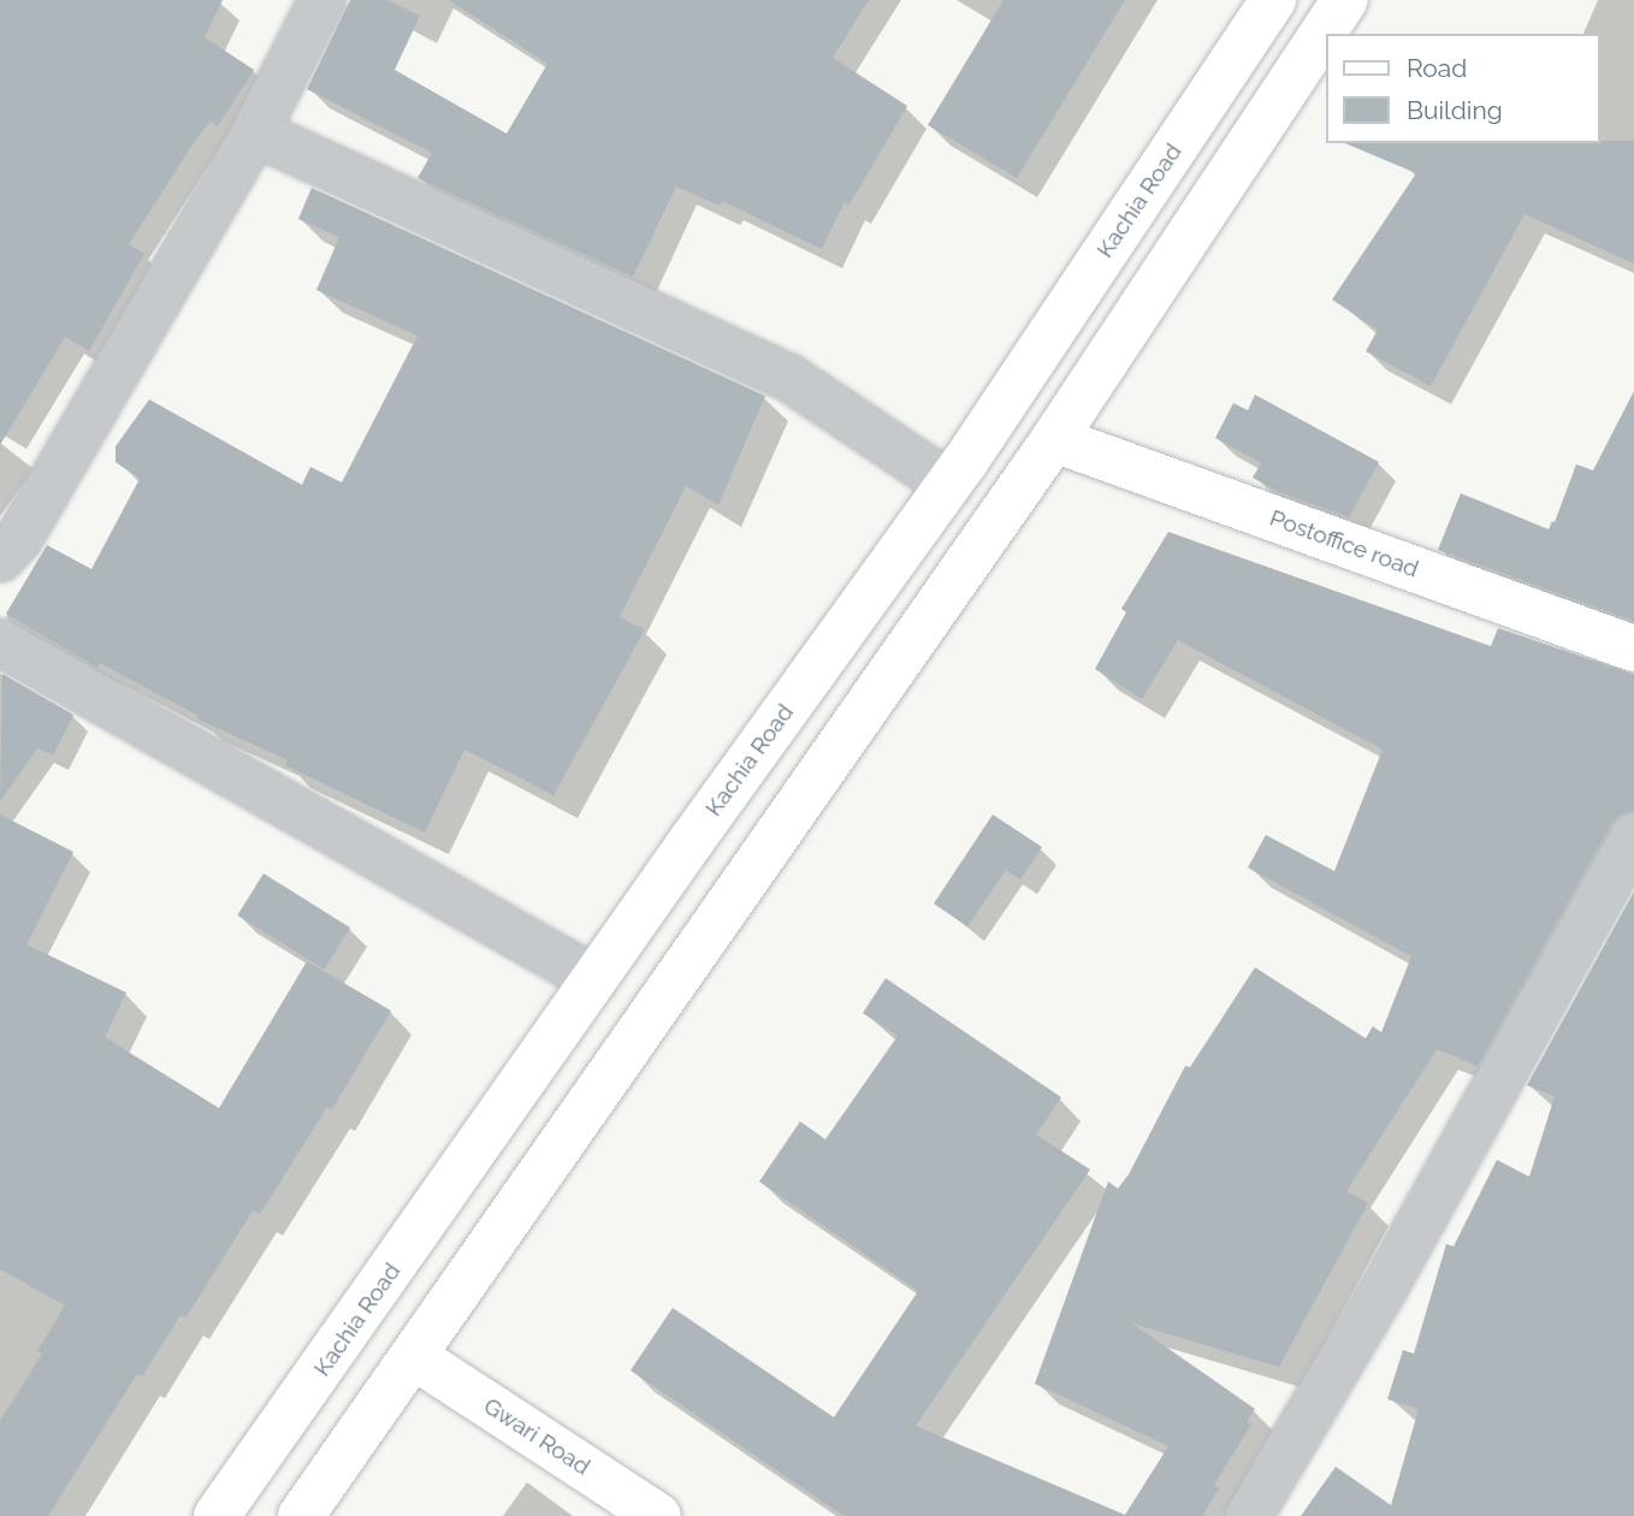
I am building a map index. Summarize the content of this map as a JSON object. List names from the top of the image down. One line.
{"streets":{"main road":["Kachia Road","Postoffice road","Gwari Road"]},"legend":["Road","Building"]}
